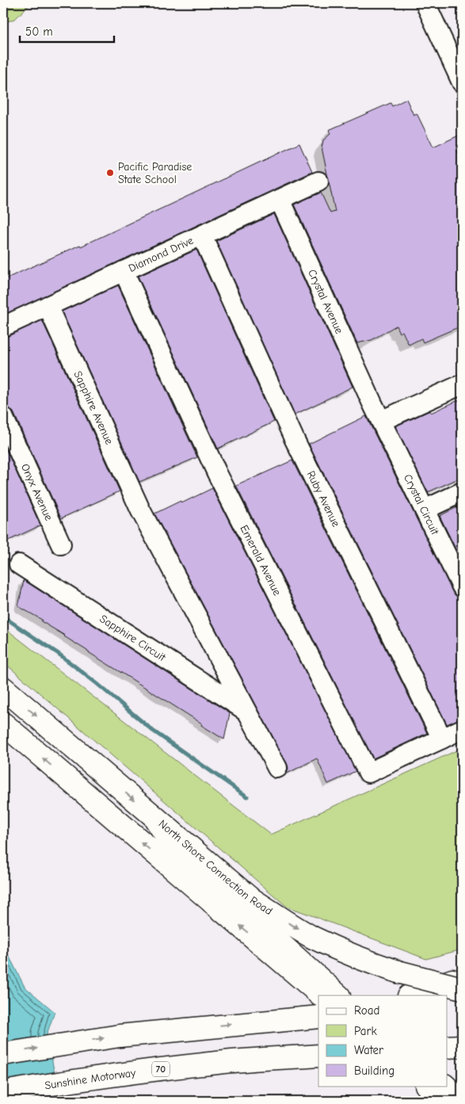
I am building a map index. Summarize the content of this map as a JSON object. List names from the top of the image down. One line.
{"streets":{"main road":["North Shore Connection Road","70","Sunshine Motorway"],"street":["Diamond Drive","Crystal Avenue","Sapphire Avenue","Onyx Avenue","Ruby Avenue","Crystal Circuit","Emerald Avenue","Sapphire Circuit"]},"crossings":[["Diamond Drive","Crystal Avenue"],["Diamond Drive","Sapphire Avenue"],["Diamond Drive","Ruby Avenue"],["Diamond Drive","Emerald Avenue"],["Crystal Avenue","Crystal Circuit"],["Sapphire Avenue","Sapphire Circuit"],["Ruby Avenue","Emerald Avenue"]],"places":["Pacific Paradise State School"],"legend":["Road","Park","Water","Building"],"scale_bar":"50 m"}
